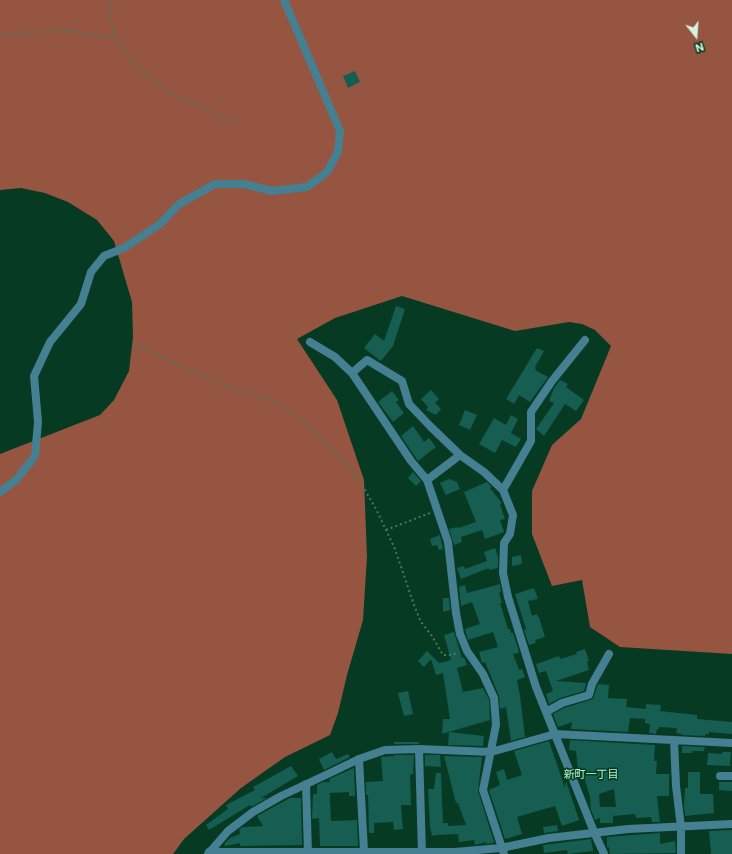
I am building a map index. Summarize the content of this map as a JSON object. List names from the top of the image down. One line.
{"districts":["新町一丁目"],"north":"bottom"}
